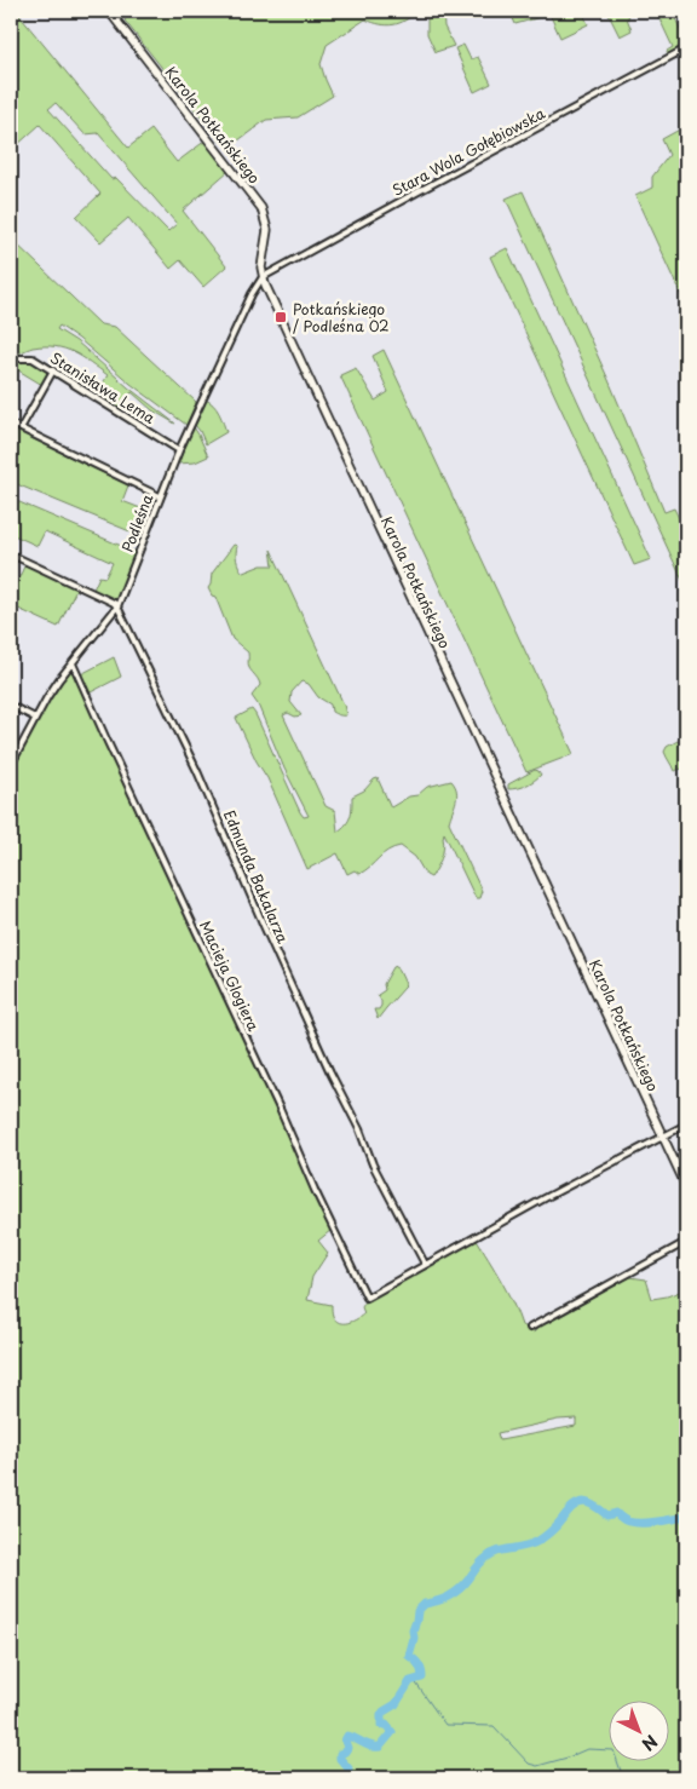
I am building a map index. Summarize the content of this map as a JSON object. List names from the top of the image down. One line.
{"streets":{"street":["Karola Potkańskiego","Stara Wola Gołębiowska","Stanisława Lema","Podleśna","Edmunda Bakalarza","Macieja Glogiera"]},"crossings":[["Karola Potkańskiego","Stara Wola Gołębiowska"],["Karola Potkańskiego","Podleśna"],["Stara Wola Gołębiowska","Podleśna"],["Stanisława Lema","Podleśna"],["Podleśna","Edmunda Bakalarza"],["Podleśna","Macieja Glogiera"],["Edmunda Bakalarza","Macieja Glogiera"]],"places":{"transit":["Potkańskiego / Podleśna 02"]},"north":"bottom right"}
